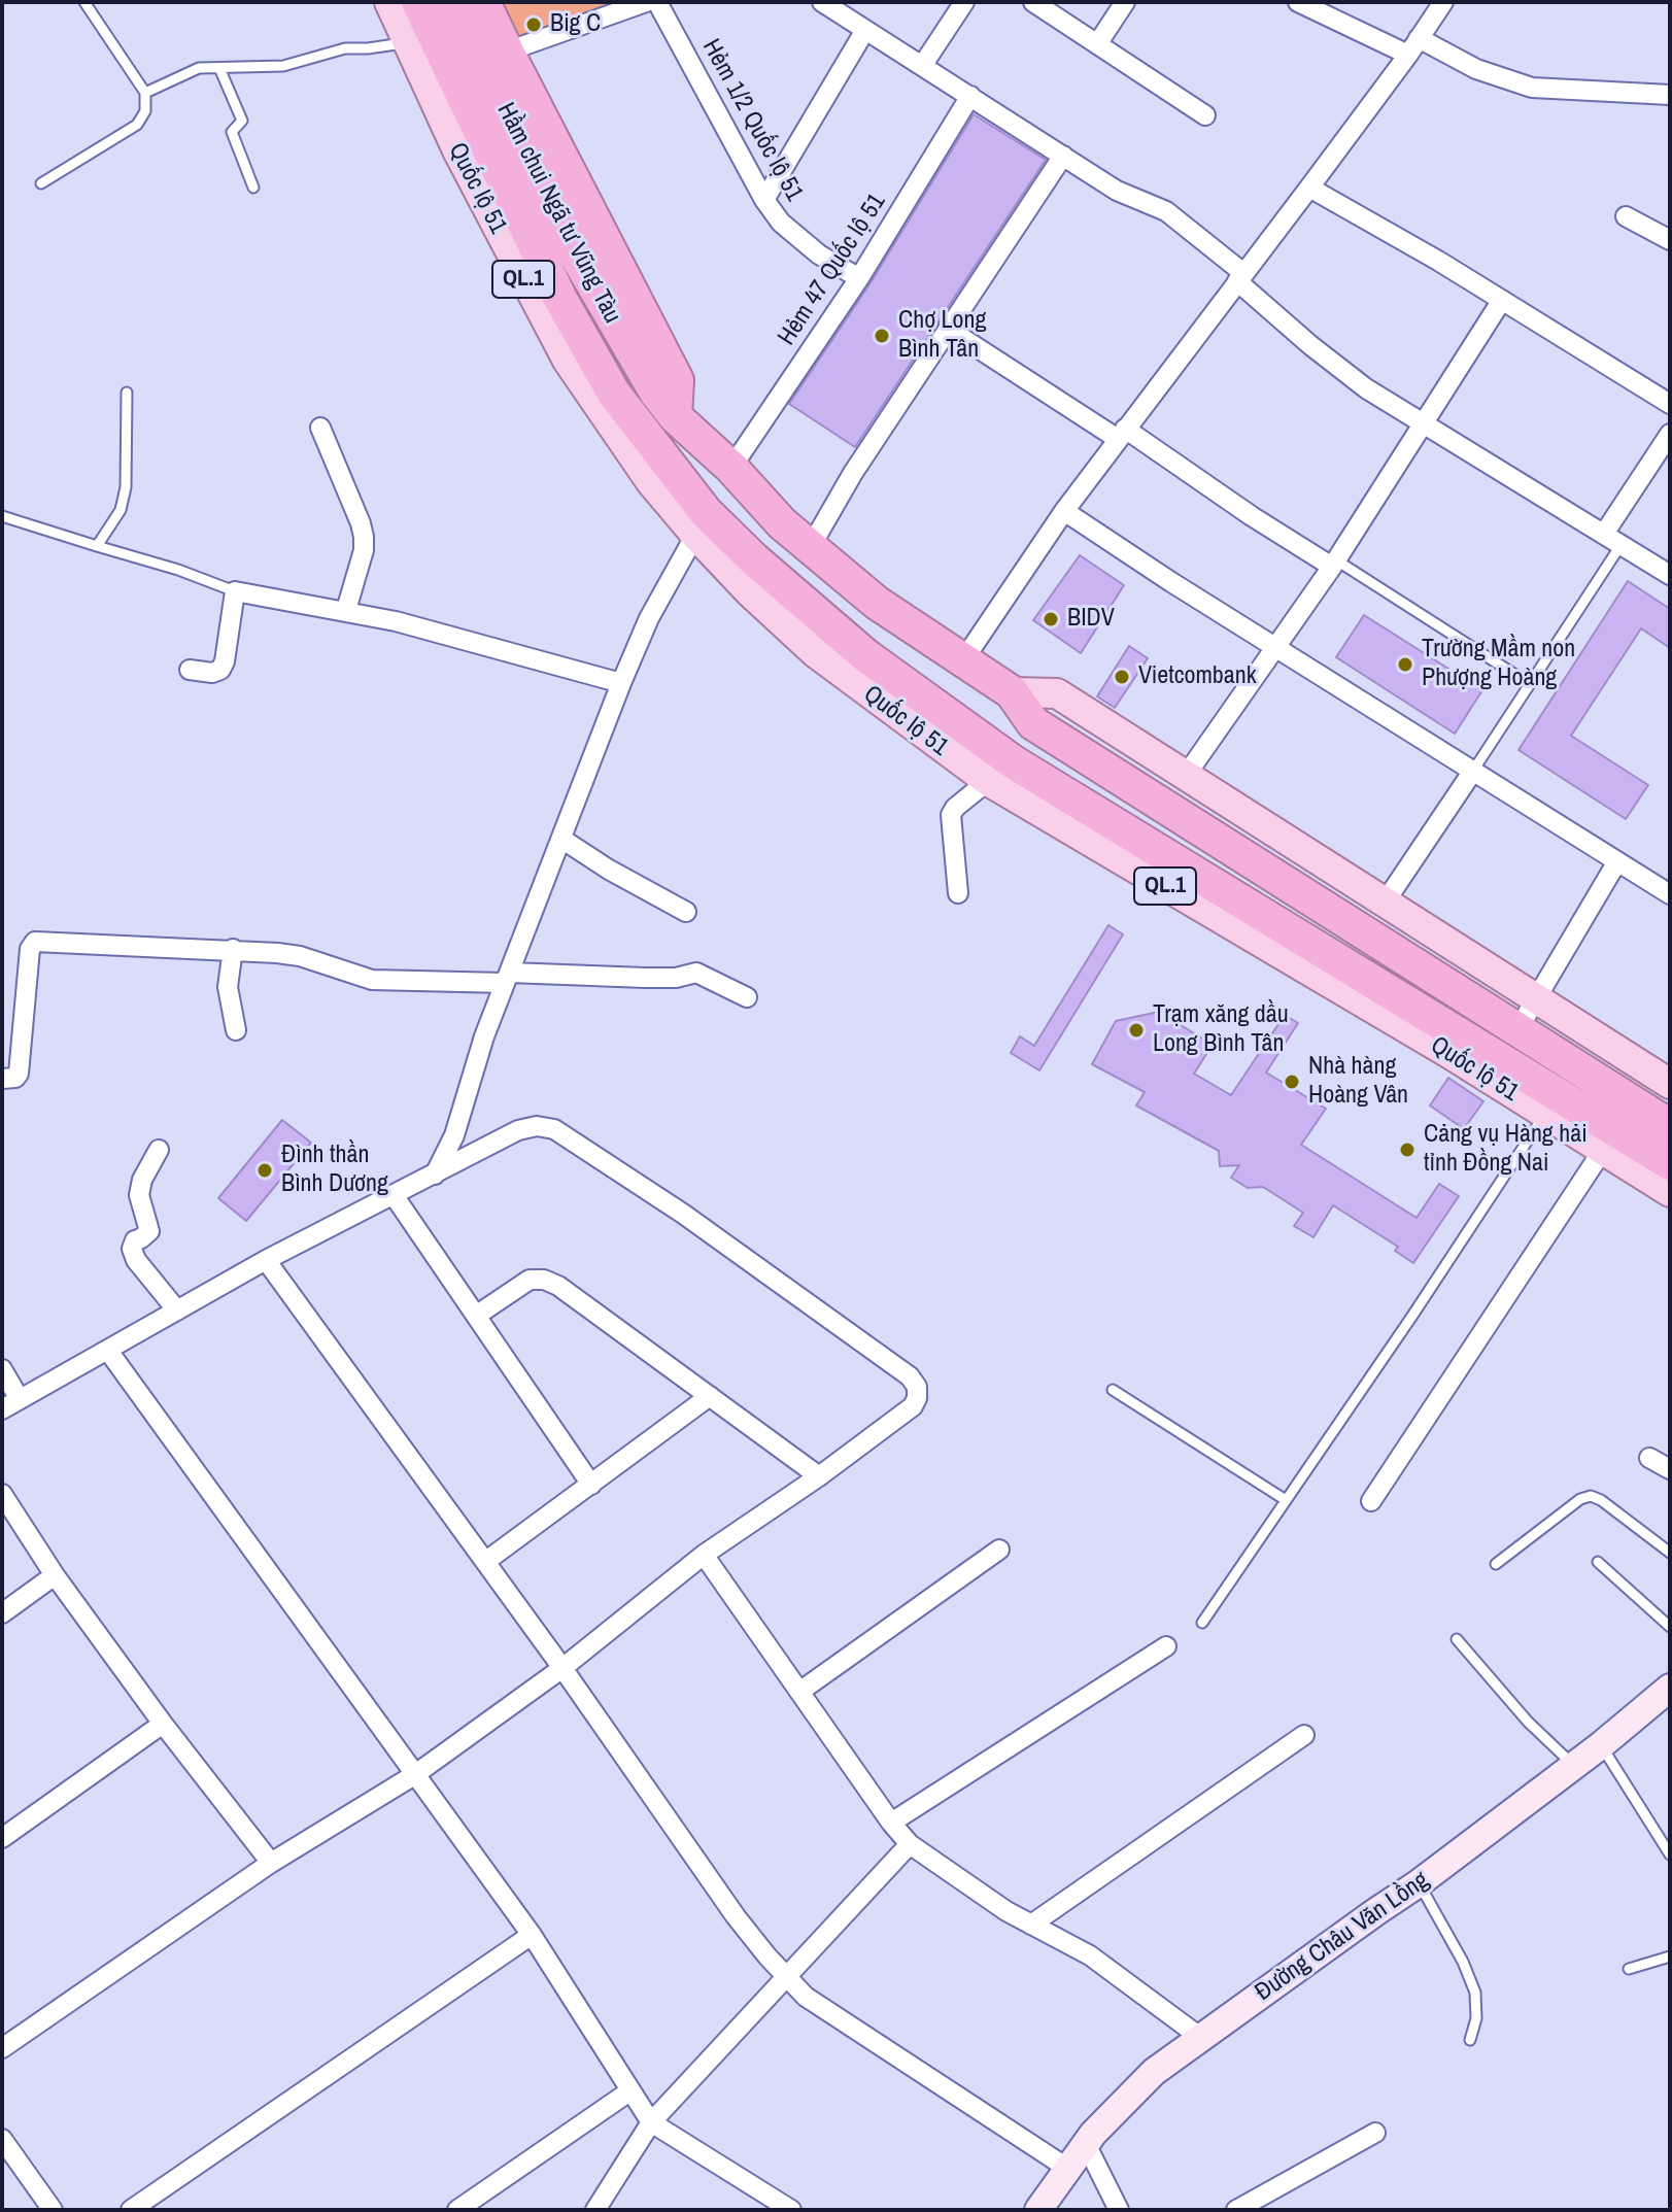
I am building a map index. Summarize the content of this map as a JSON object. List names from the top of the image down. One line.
{"streets":{"highway":["Quốc lộ 51","Hầm chui Ngã tư Vũng Tàu","QL.1"],"street":["Hẻm 1/2 Quốc lộ 51","Hẻm 47 Quốc lộ 51","Đường Châu Văn Lồng"]},"crossings":[["Hẻm 1/2 Quốc lộ 51","Hẻm 47 Quốc lộ 51"],["Hầm chui Ngã tư Vũng Tàu","QL.1"],["Hẻm 47 Quốc lộ 51","QL.1"]],"places":["Big C","Chợ Long Bình Tân","BIDV","Trường Mầm non Phượng Hoàng","Vietcombank","Trạm xăng dầu Long Bình Tân","Nhà hàng Hoàng Vân","Cảng vụ Hàng hải tỉnh Đồng Nai","Đình thần Bình Dương"]}
